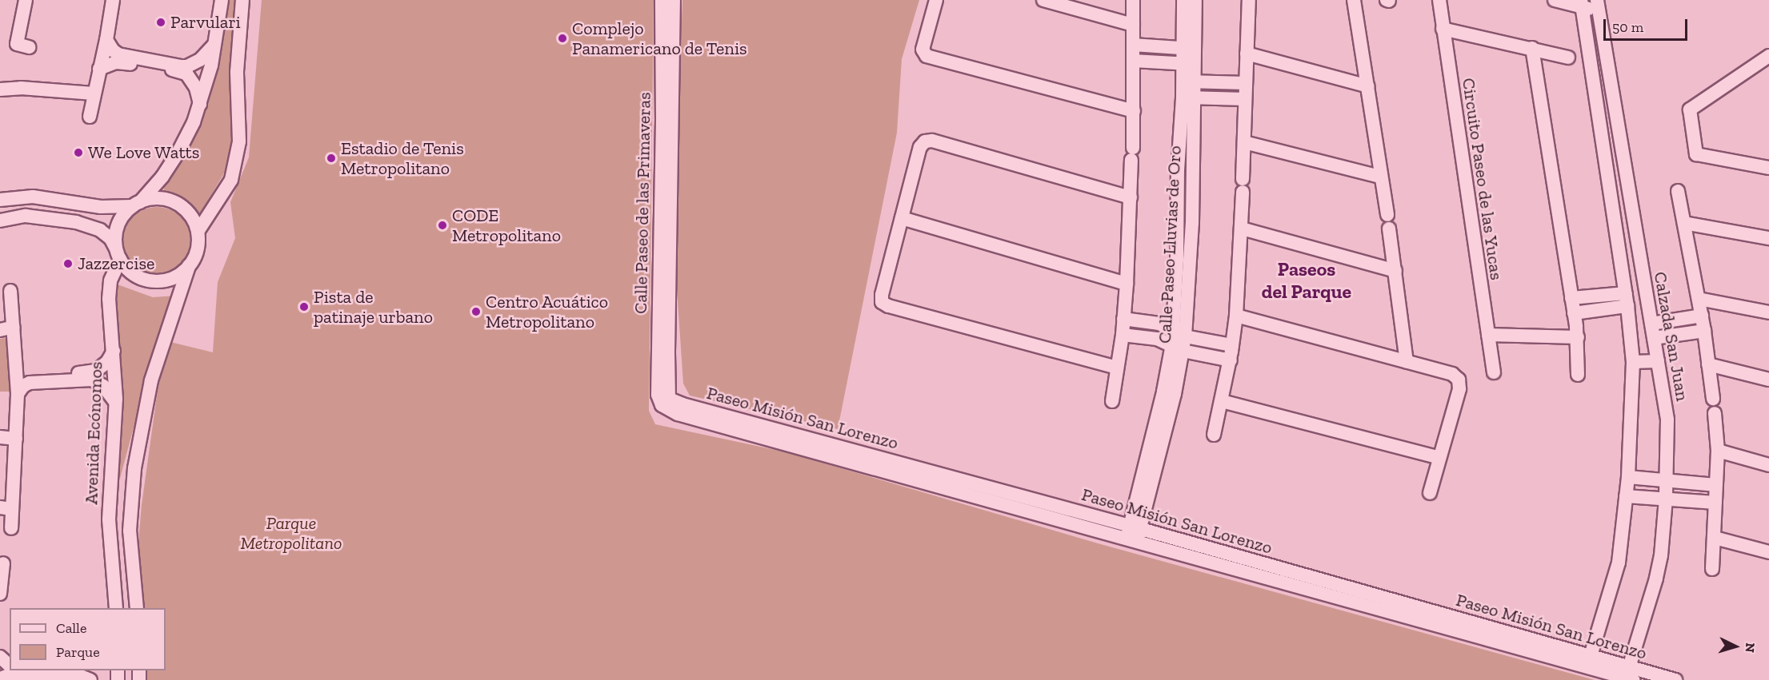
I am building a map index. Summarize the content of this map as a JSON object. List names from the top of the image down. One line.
{"streets":{"street":["Circuito Paseo de las Yucas","Calle Paseo de las Primaveras","Calle Paseo Lluvias de Oro","Calzada San Juan","Paseo Misión San Lorenzo","Avenida Ecónomos"]},"crossings":[["Calle Paseo de las Primaveras","Paseo Misión San Lorenzo"],["Calle Paseo Lluvias de Oro","Paseo Misión San Lorenzo"],["Calzada San Juan","Paseo Misión San Lorenzo"]],"districts":["Paseos del Parque"],"parks":["Parque Metropolitano"],"places":["Parvulari","Complejo Panamericano de Tenis","We Love Watts","Estadio de Tenis Metropolitano","CODE Metropolitano","Jazzercise","Pista de patinaje urbano","Centro Acuático Metropolitano"],"legend":["Calle","Parque"],"scale_bar":"50 m","north":"right"}
